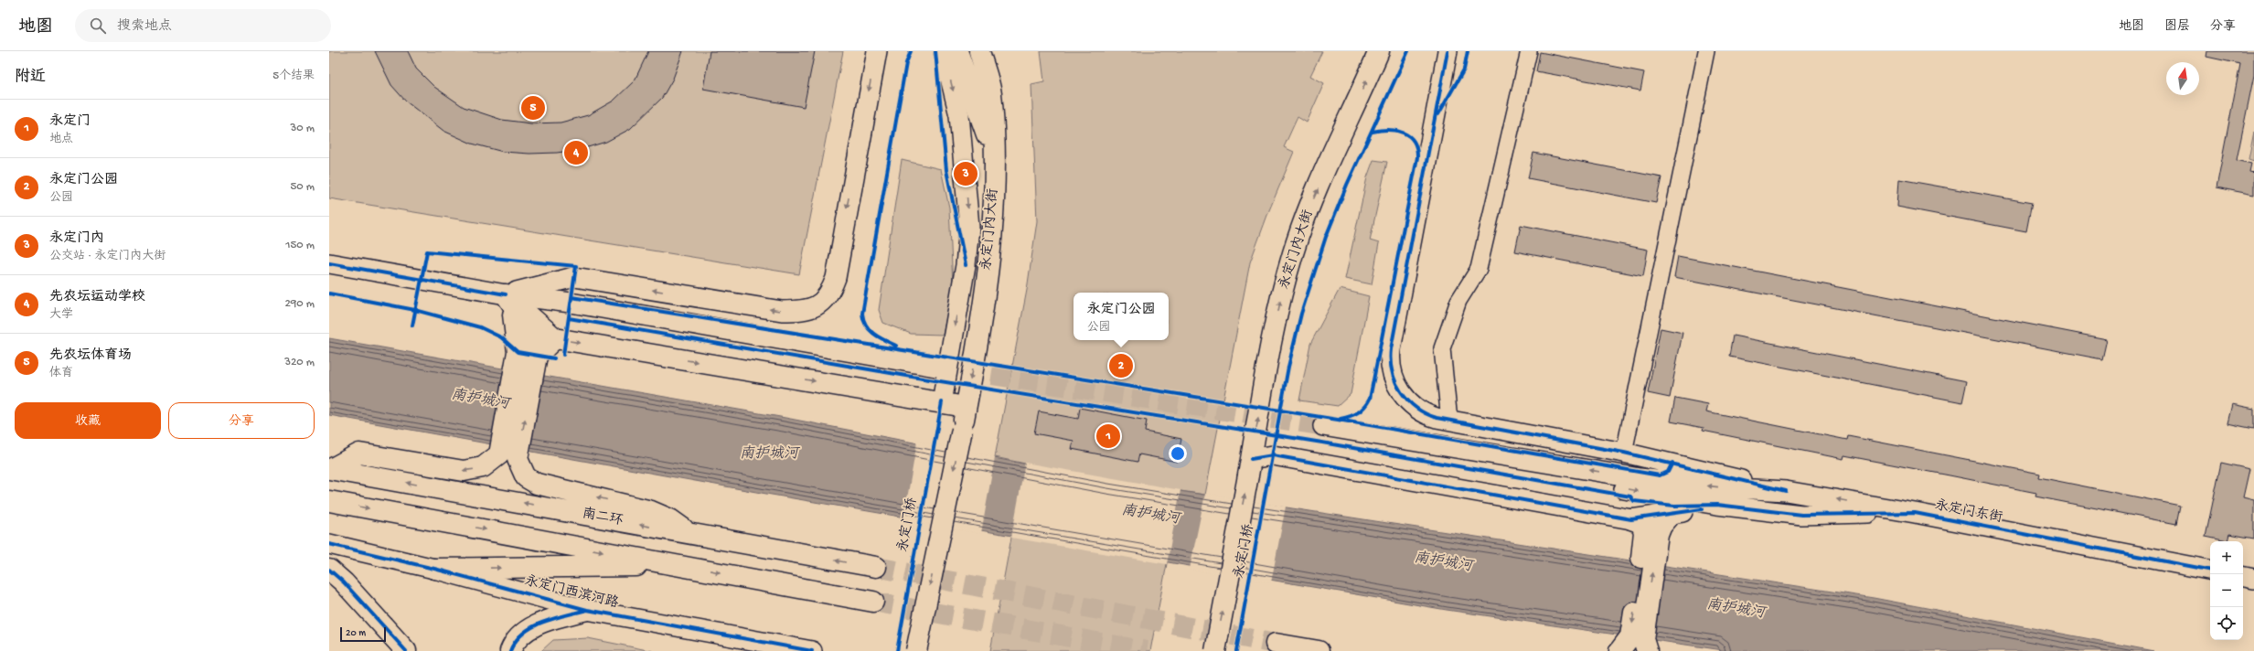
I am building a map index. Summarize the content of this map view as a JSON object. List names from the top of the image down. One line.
{"streets":{"main road":["永定门内大街","南二环","永定门桥"],"street":["永定门东街","永定门西滨河路"]},"crossings":[["永定门内大街","永定门桥"]],"one_way":["永定门桥"],"water":["南护城河"],"scale_bar":"20 m","north":"top","page":{"header":"地图","search":"搜索地点","nav":["地图","图层","分享"],"heading":["附近","5个结果"],"pins":["5","4","3","2","1"],"list":[{"mark":"1","name":"永定门","note":"地点","value":"30 m"},{"mark":"2","name":"永定门公园","note":"公园","value":"50 m"},{"mark":"3","name":"永定门内","note":"公交站 · 永定门内大街","value":"150 m"},{"mark":"4","name":"先农坛运动学校","note":"大学","value":"290 m"},{"mark":"5","name":"先农坛体育场","note":"体育","value":"320 m"}],"popup":["永定门公园","公园"],"buttons":["收藏","分享"],"map_buttons":["+","−"],"scale":"20 m"}}
